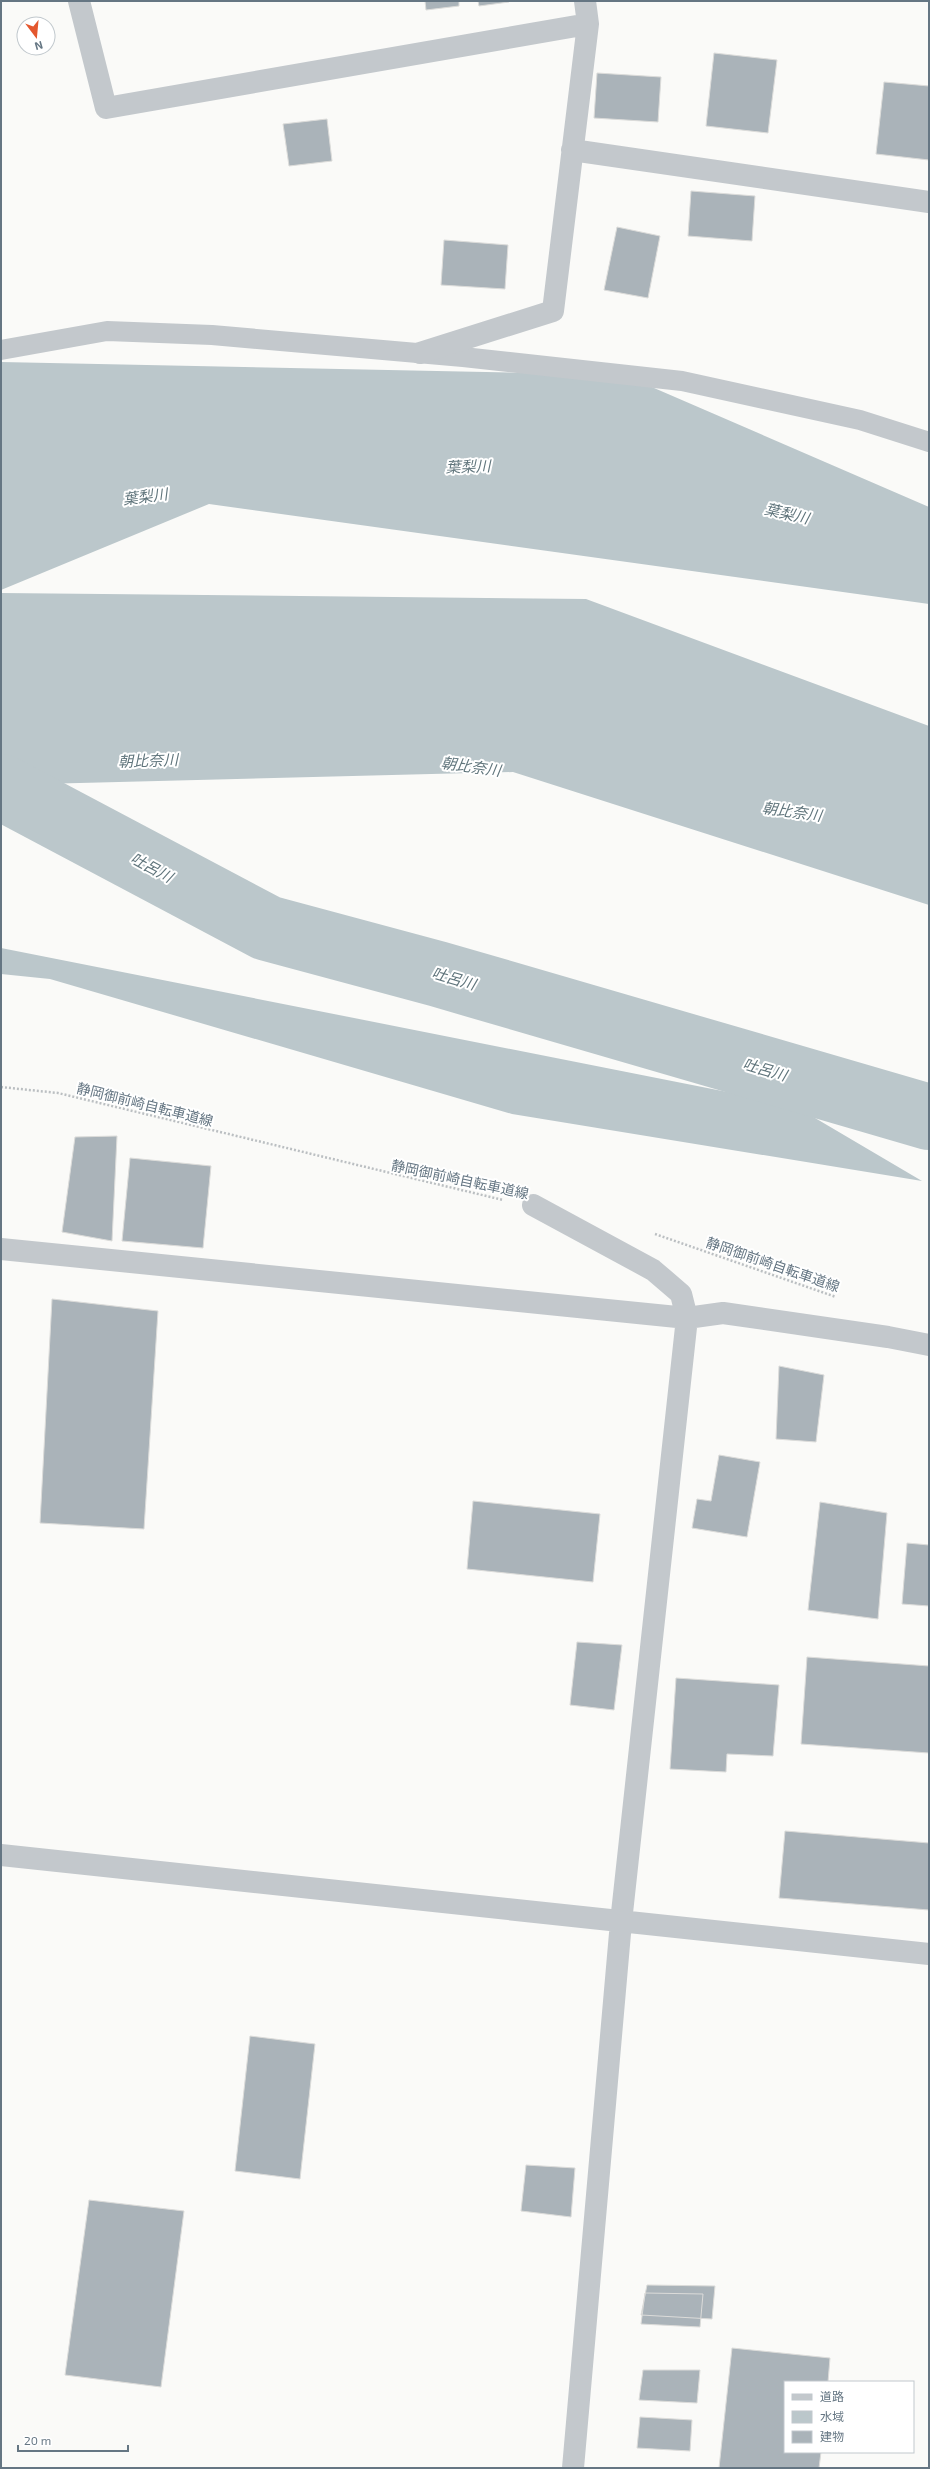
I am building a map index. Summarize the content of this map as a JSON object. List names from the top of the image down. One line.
{"streets":{"path":["静岡御前崎自転車道線"]},"water":["葉梨川","朝比奈川","吐呂川"],"legend":["道路","水域","建物"],"scale_bar":"20 m","north":"bottom"}
